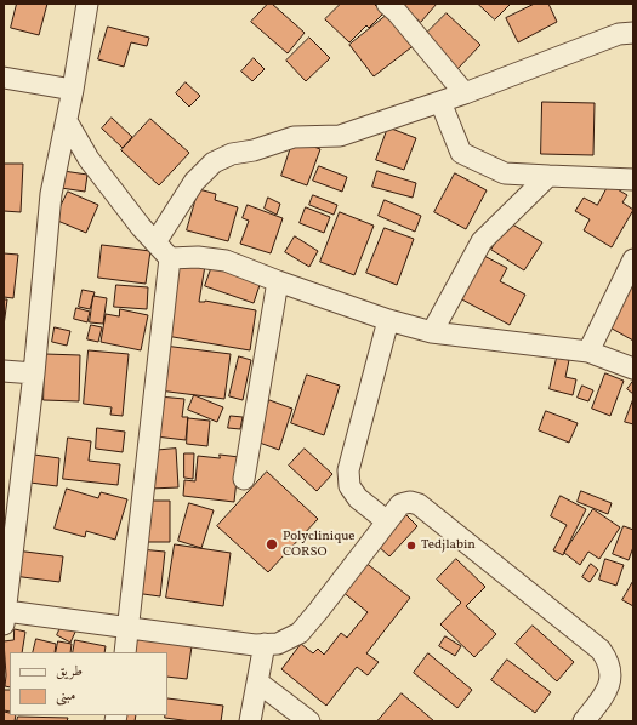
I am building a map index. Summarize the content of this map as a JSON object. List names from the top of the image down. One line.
{"places":["Polyclinique CORSO","Tedjlabin"],"legend":["طريق","مبنى"]}
